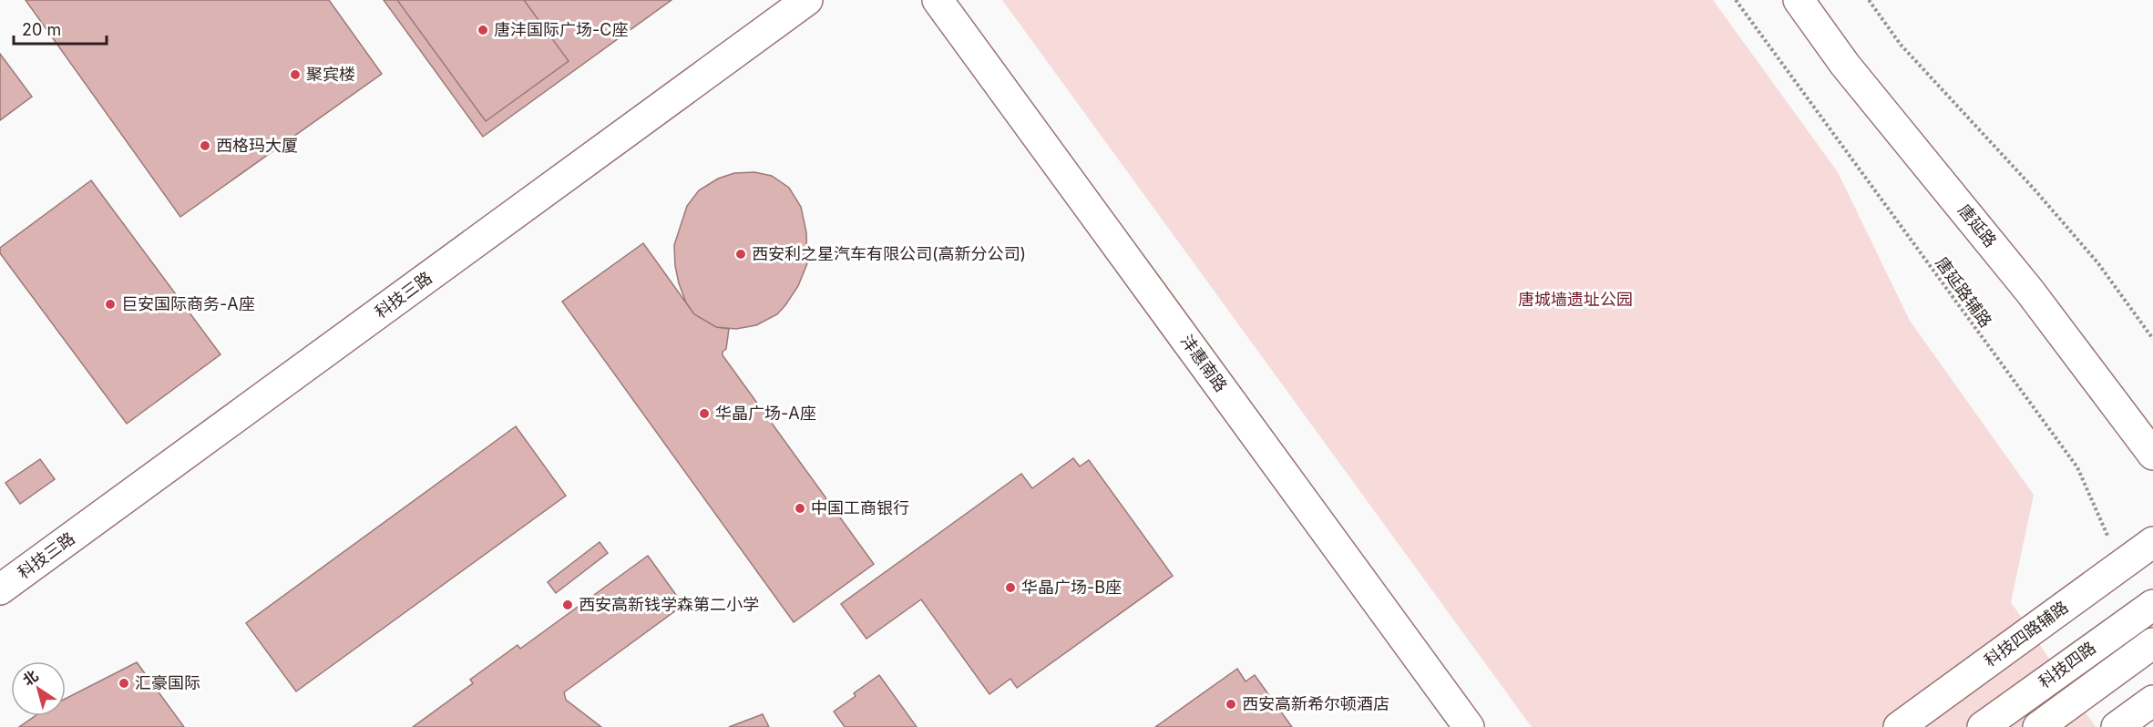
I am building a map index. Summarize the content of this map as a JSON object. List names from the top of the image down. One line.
{"streets":{"street":["唐延路","科技三路","沣惠南路","科技四路辅路","科技四路"],"path":["唐延路辅路"]},"crossings":[["唐延路辅路","科技四路辅路"]],"parks":["唐城墙遗址公园"],"places":["唐沣国际广场-C座","聚宾楼","西格玛大厦","西安利之星汽车有限公司(高新分公司)","巨安国际商务-A座","华晶广场-A座","中国工商银行","华晶广场-B座","西安高新钱学森第二小学","汇豪国际","西安高新希尔顿酒店"],"scale_bar":"20 m","north":"top left"}
